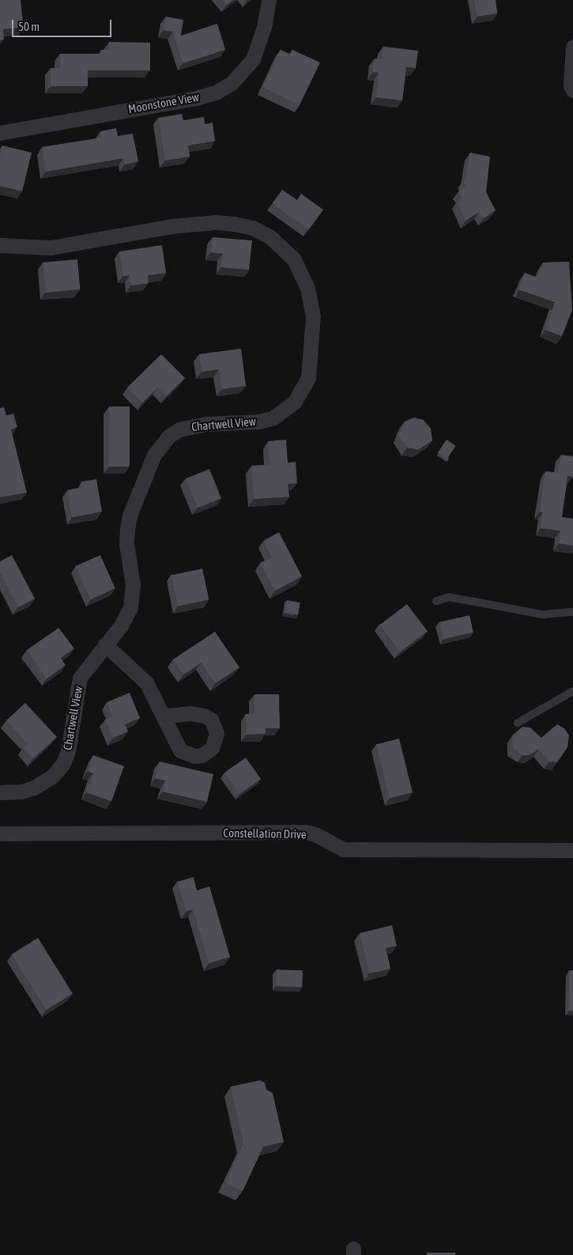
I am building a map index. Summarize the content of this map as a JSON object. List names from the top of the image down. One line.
{"streets":{"street":["Moonstone View","Chartwell View","Constellation Drive"]},"scale_bar":"50 m"}
